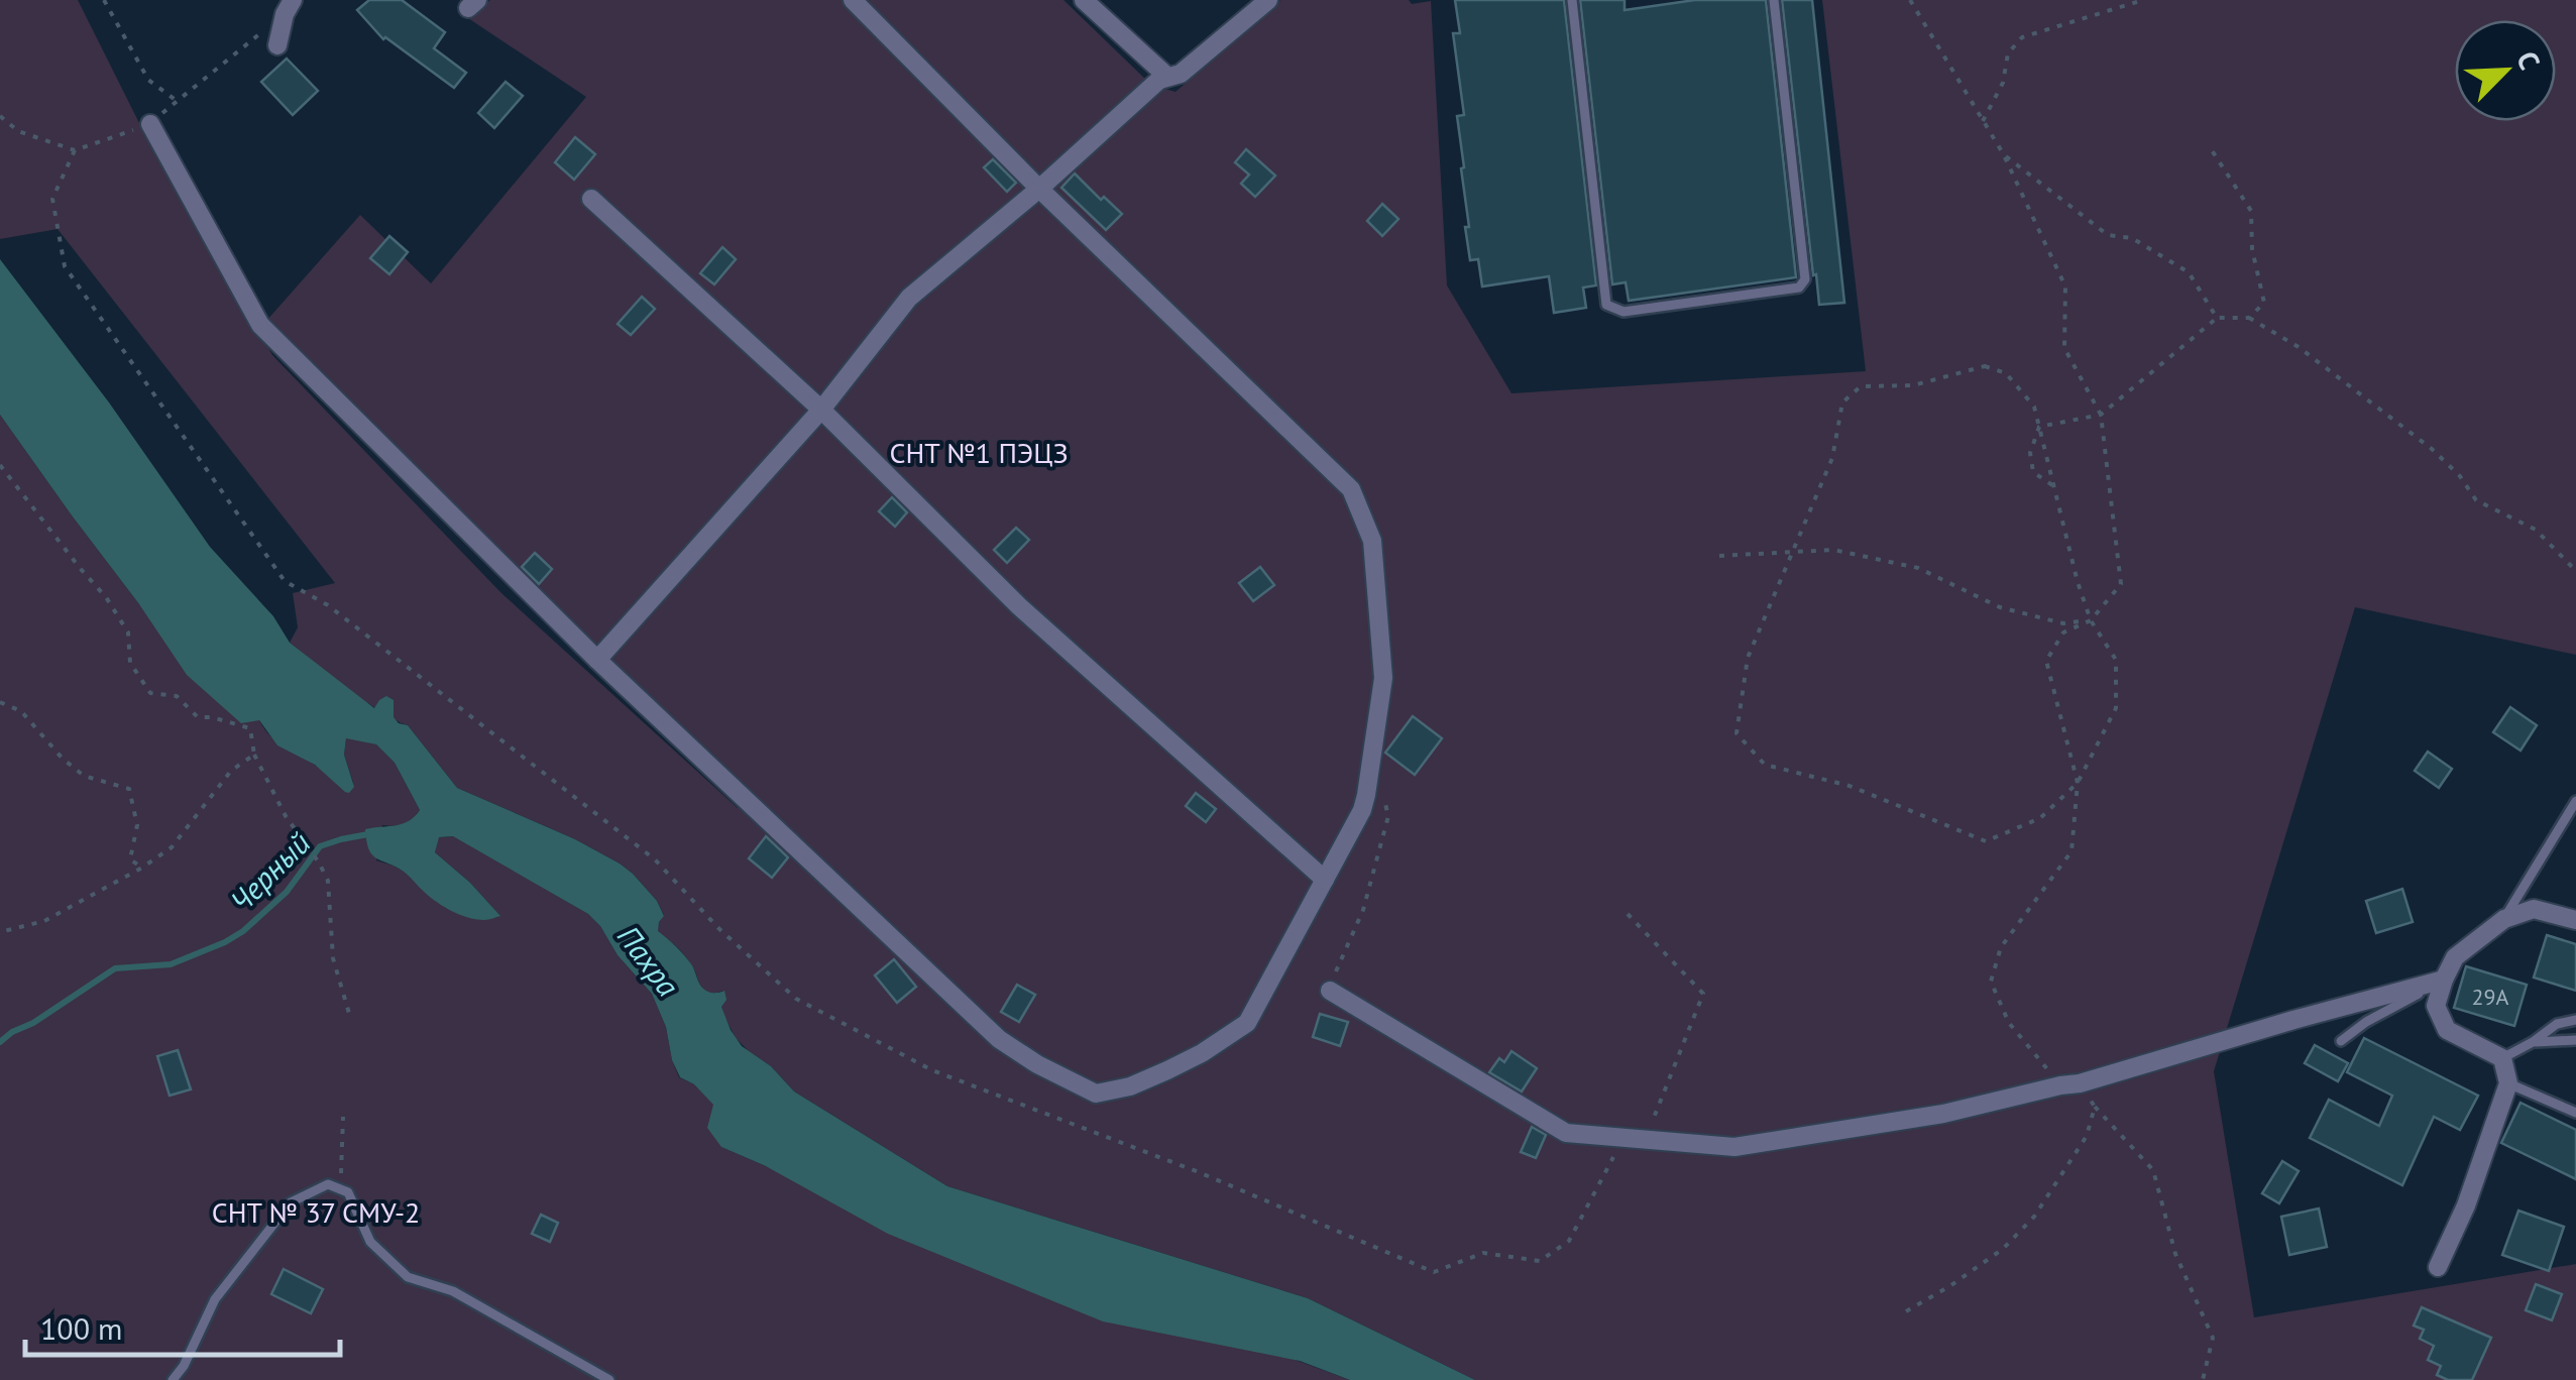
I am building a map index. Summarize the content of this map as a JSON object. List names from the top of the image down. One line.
{"water":["Черный","Пахра"],"parks":["СНТ №1 ПЭЦЗ","СНТ № 37 СМУ-2"],"house_numbers":["29А"],"scale_bar":"100 m","north":"top right"}
